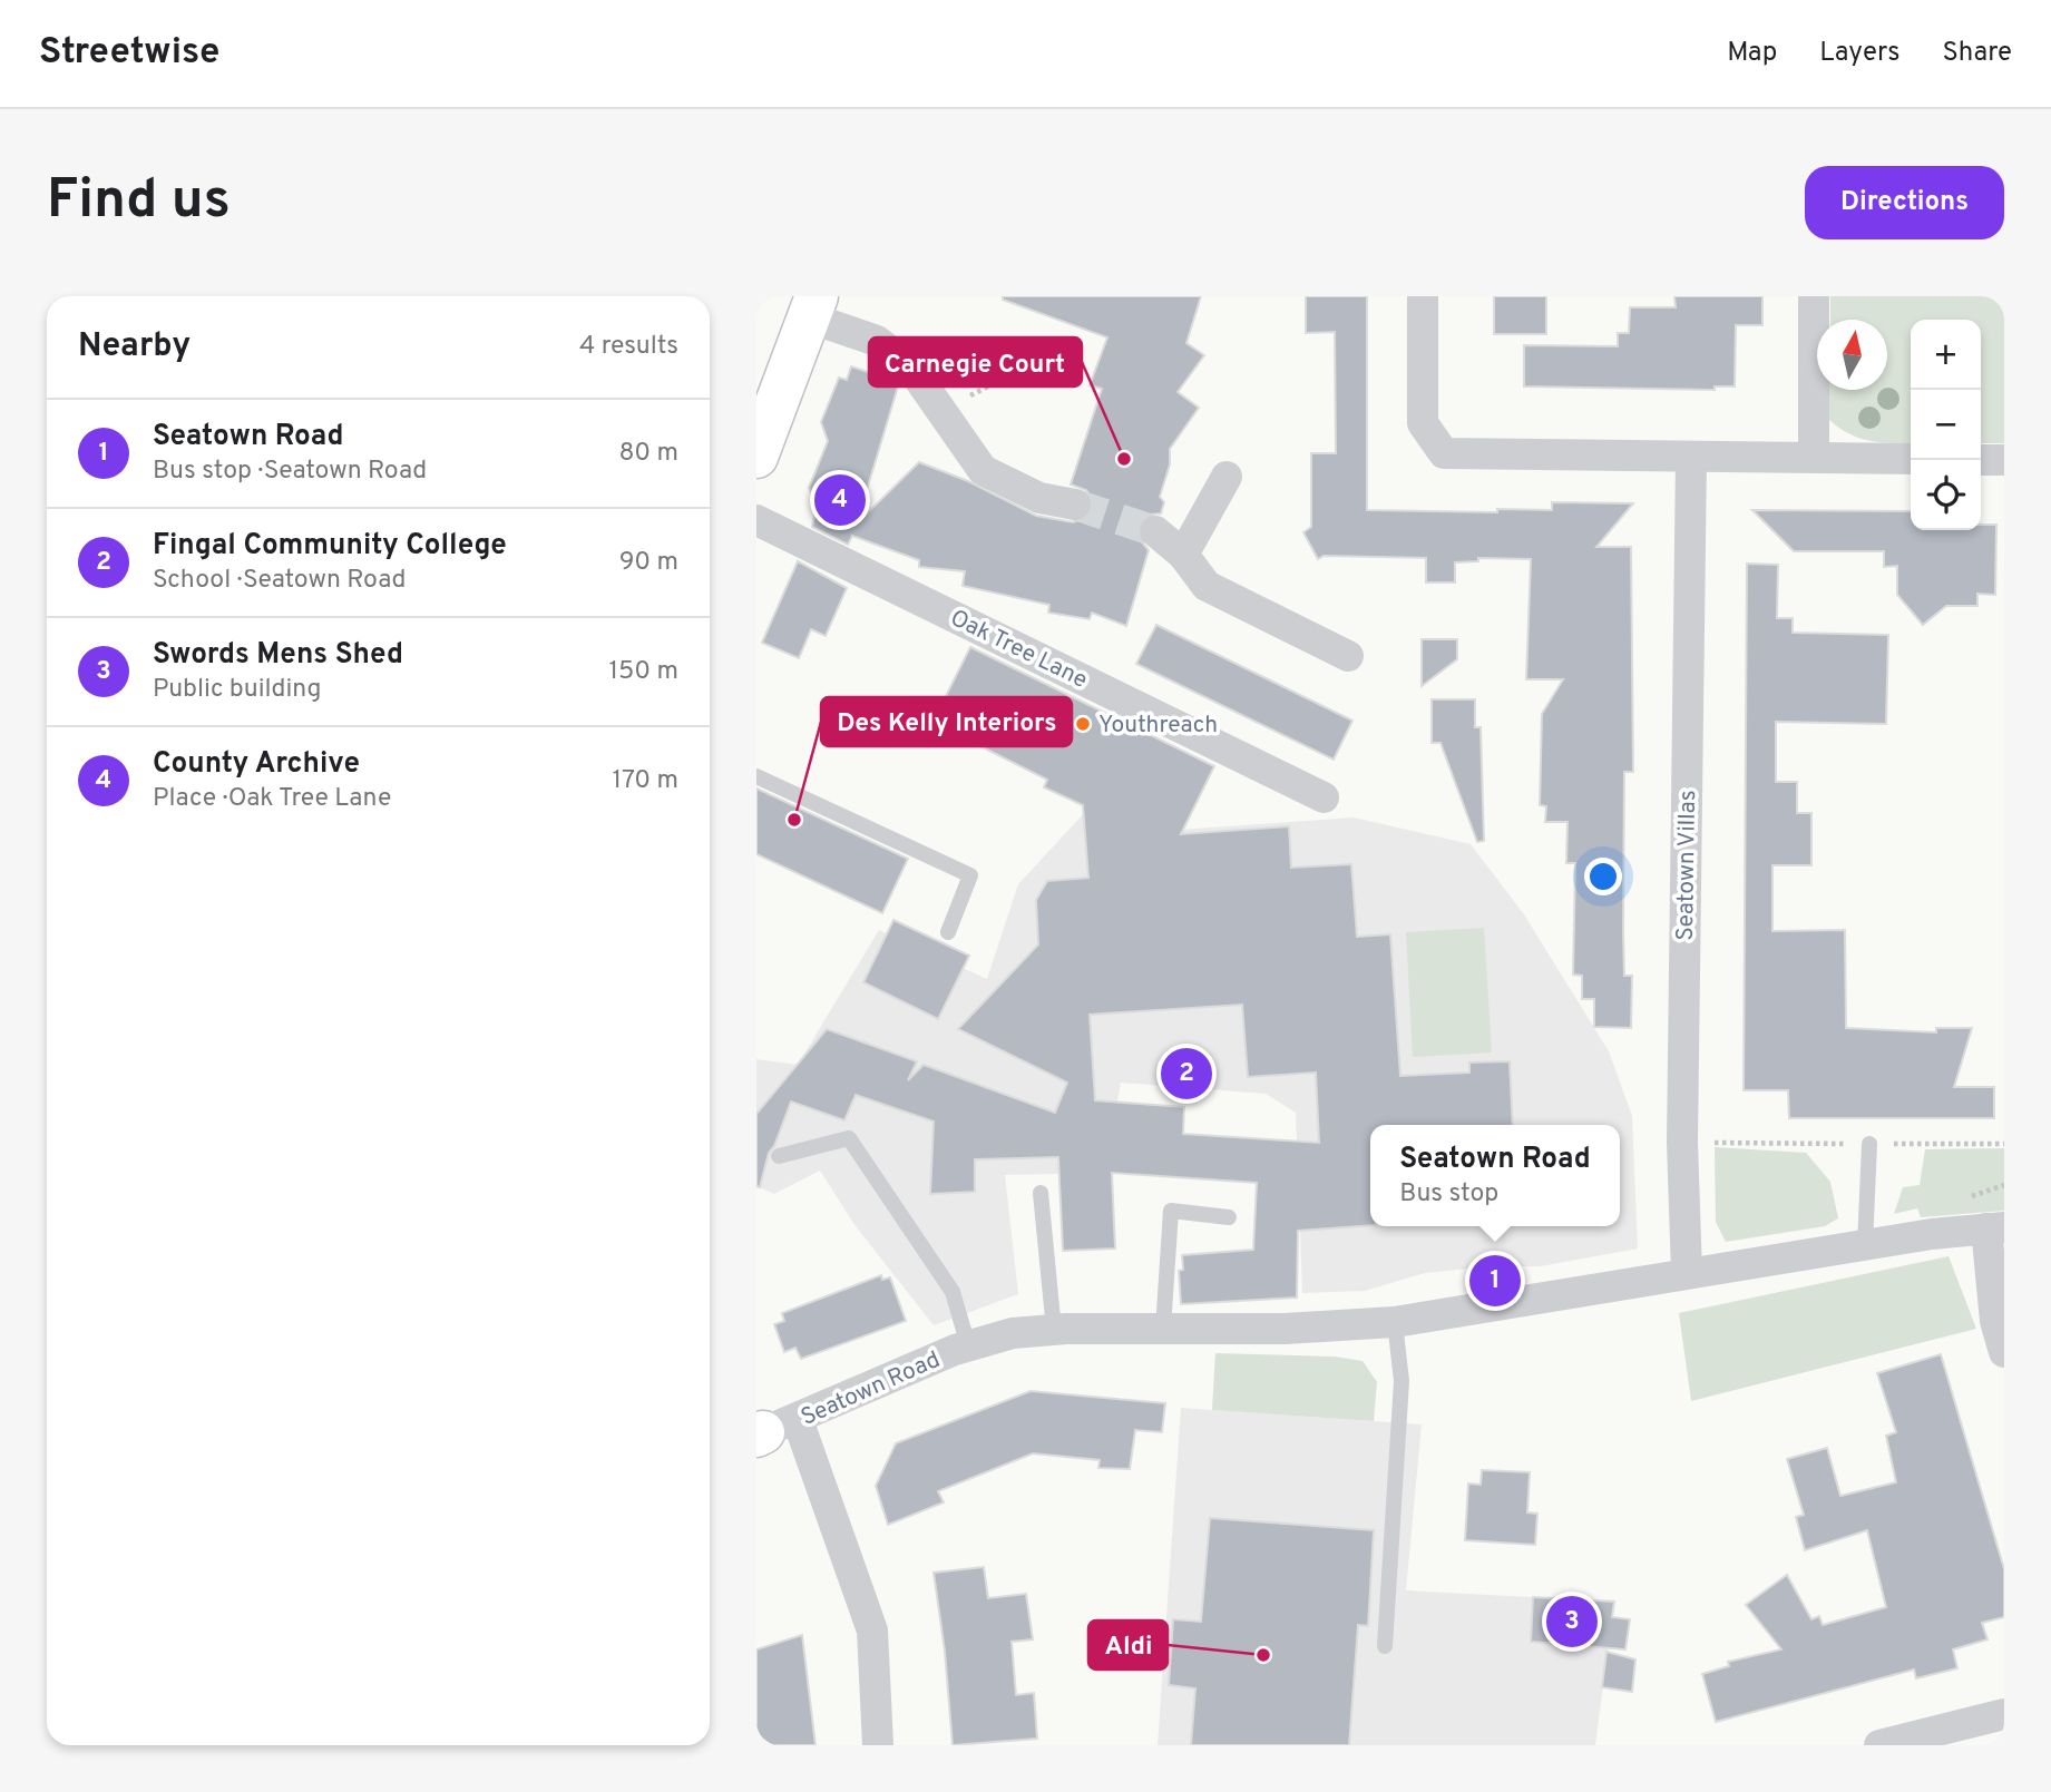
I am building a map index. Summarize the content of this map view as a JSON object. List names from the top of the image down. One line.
{"streets":{"street":["Oak Tree Lane","Seatown Villas","Seatown Road"]},"crossings":[["Seatown Villas","Seatown Road"]],"places":["Carnegie Court","Youthreach","Des Kelly Interiors","Aldi"],"north":"top","page":{"header":"Streetwise","nav":["Map","Layers","Share"],"buttons":"Directions","title":"Find us","heading":["Nearby","4 results"],"map_buttons":["+","−"],"list":[{"mark":"1","name":"Seatown Road","note":"Bus stop · Seatown Road","value":"80 m"},{"mark":"2","name":"Fingal Community College","note":"School · Seatown Road","value":"90 m"},{"mark":"3","name":"Swords Mens Shed","note":"Public building","value":"150 m"},{"mark":"4","name":"County Archive","note":"Place · Oak Tree Lane","value":"170 m"}],"pins":["4","2","1","3"],"popup":["Seatown Road","Bus stop"]}}
